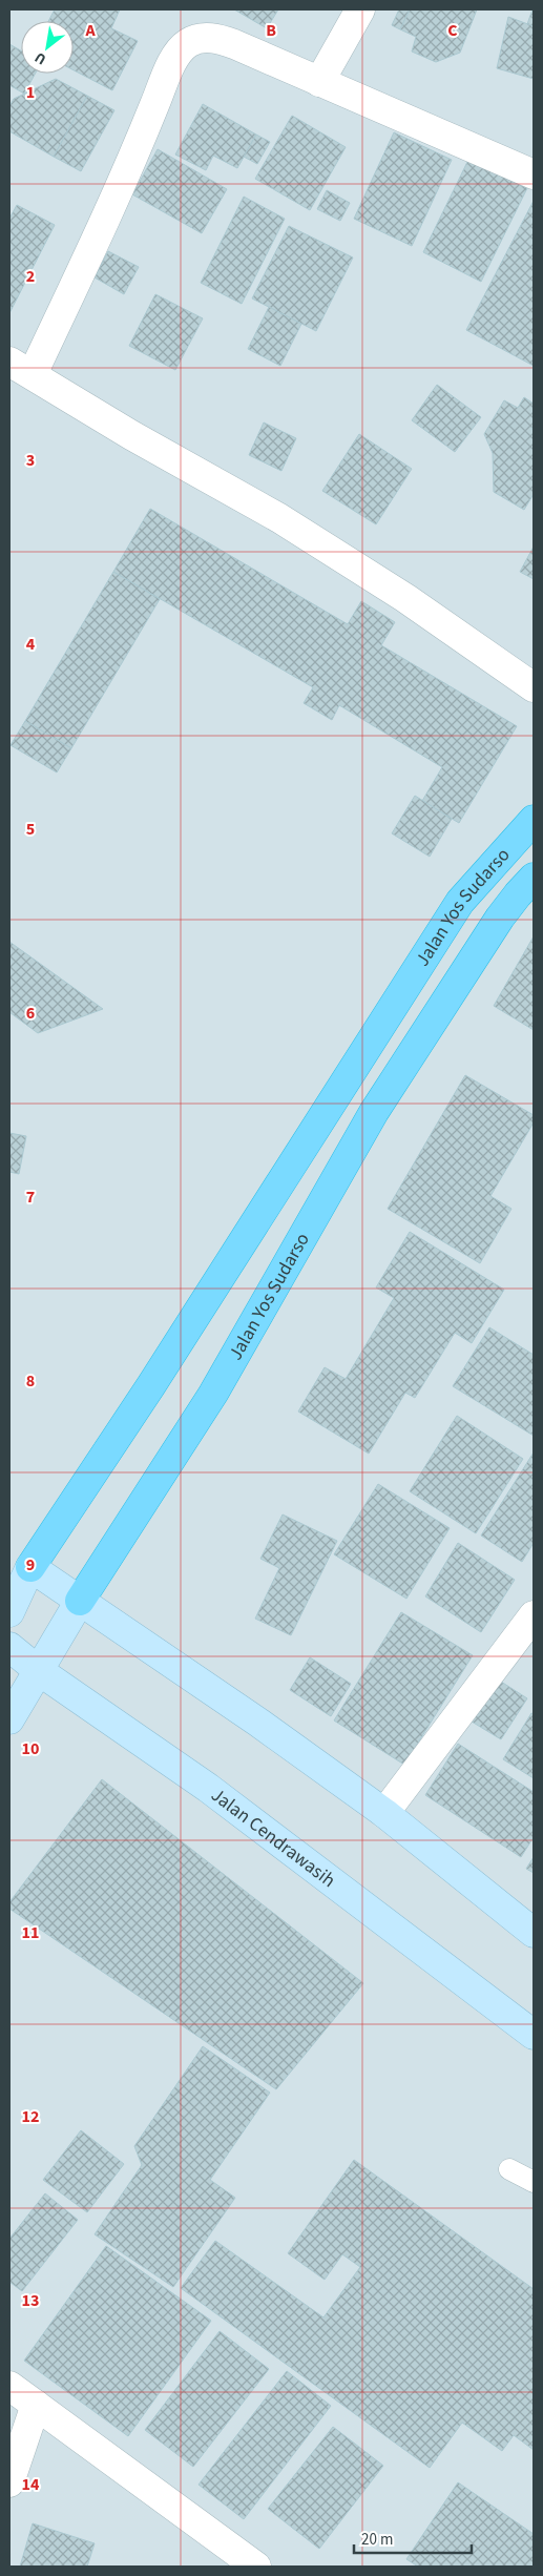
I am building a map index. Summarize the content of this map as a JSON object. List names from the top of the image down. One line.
{"streets":{"highway":["Jalan Yos Sudarso"],"main road":["Jalan Cendrawasih"]},"crossings":[["Jalan Yos Sudarso","Jalan Cendrawasih"]],"scale_bar":"20 m","north":"bottom left","grid":{"columns":["A","B","C"],"rows":["1","2","3","4","5","6","7","8","9","10","11","12","13","14"]}}
